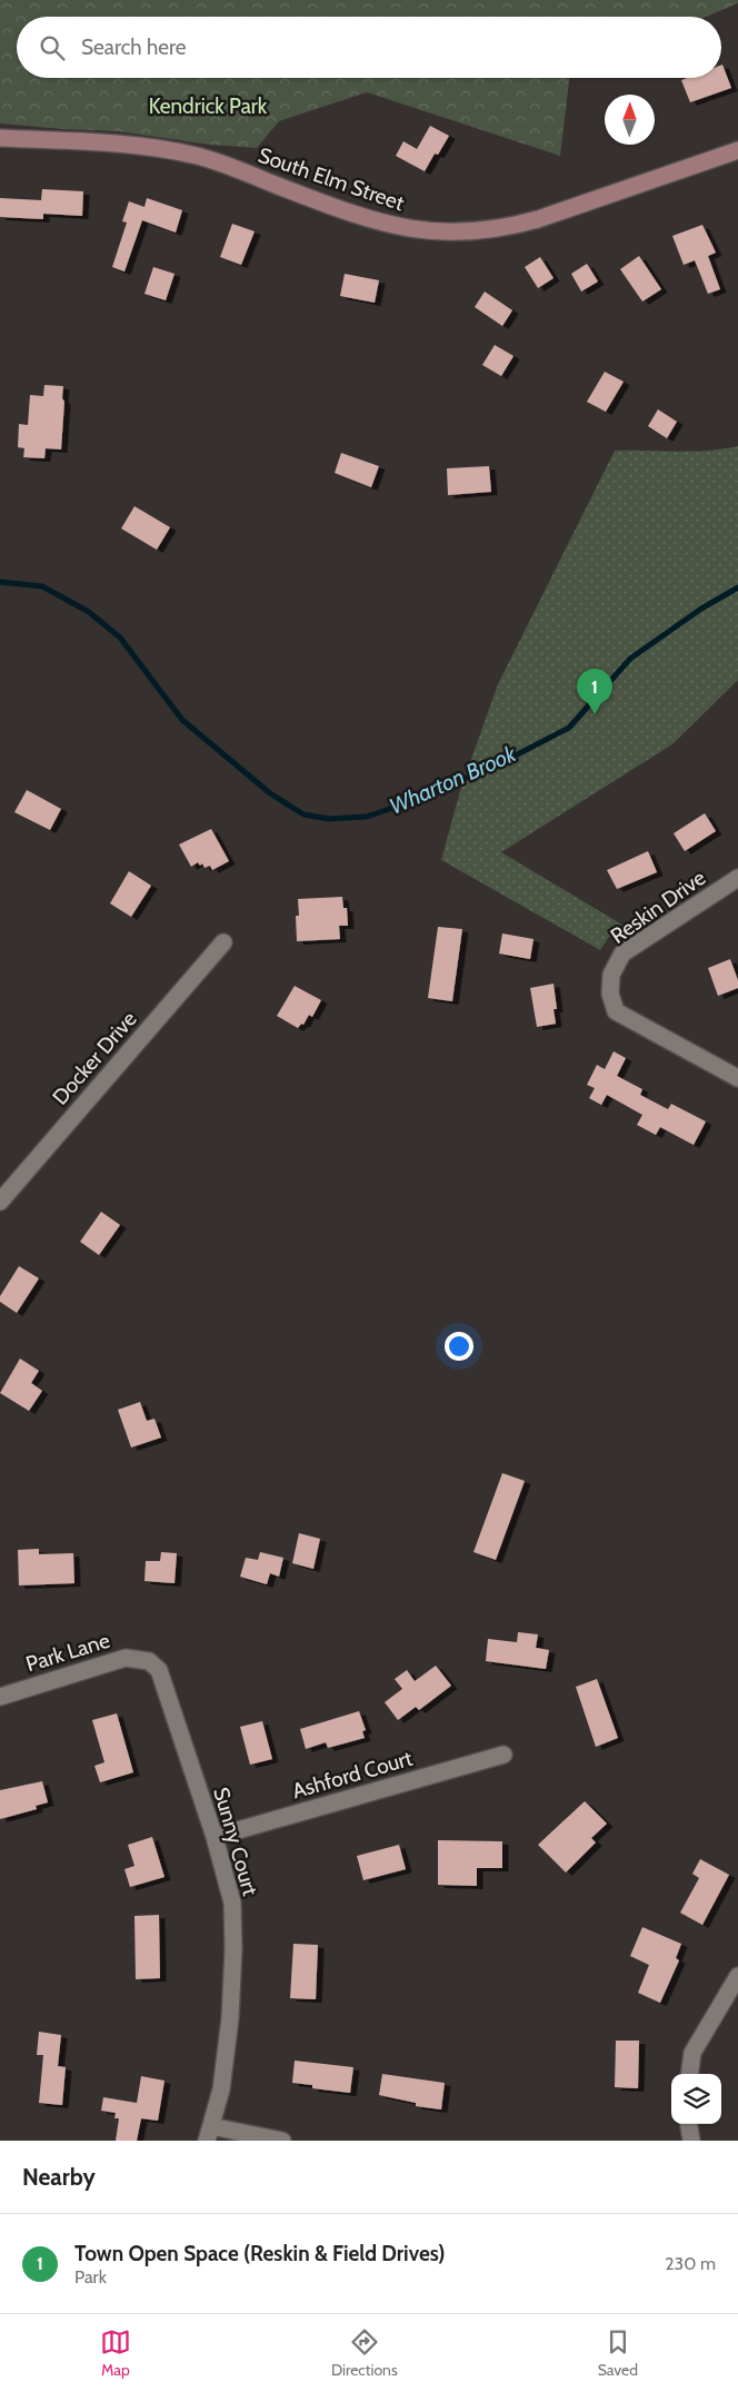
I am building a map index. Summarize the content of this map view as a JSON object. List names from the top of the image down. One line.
{"streets":{"main road":["South Elm Street"],"street":["Reskin Drive","Docker Drive","Park Lane","Ashford Court","Sunny Court"]},"crossings":[["Park Lane","Sunny Court"],["Ashford Court","Sunny Court"]],"water":["Wharton Brook"],"parks":["Kendrick Park"],"north":"top","page":{"search":"Search here","pins":"1","heading":"Nearby","list":[{"mark":"1","name":"Town Open Space (Reskin & Field Drives)","note":"Park","value":"230 m"}],"nav":["Map","Directions","Saved"]}}
